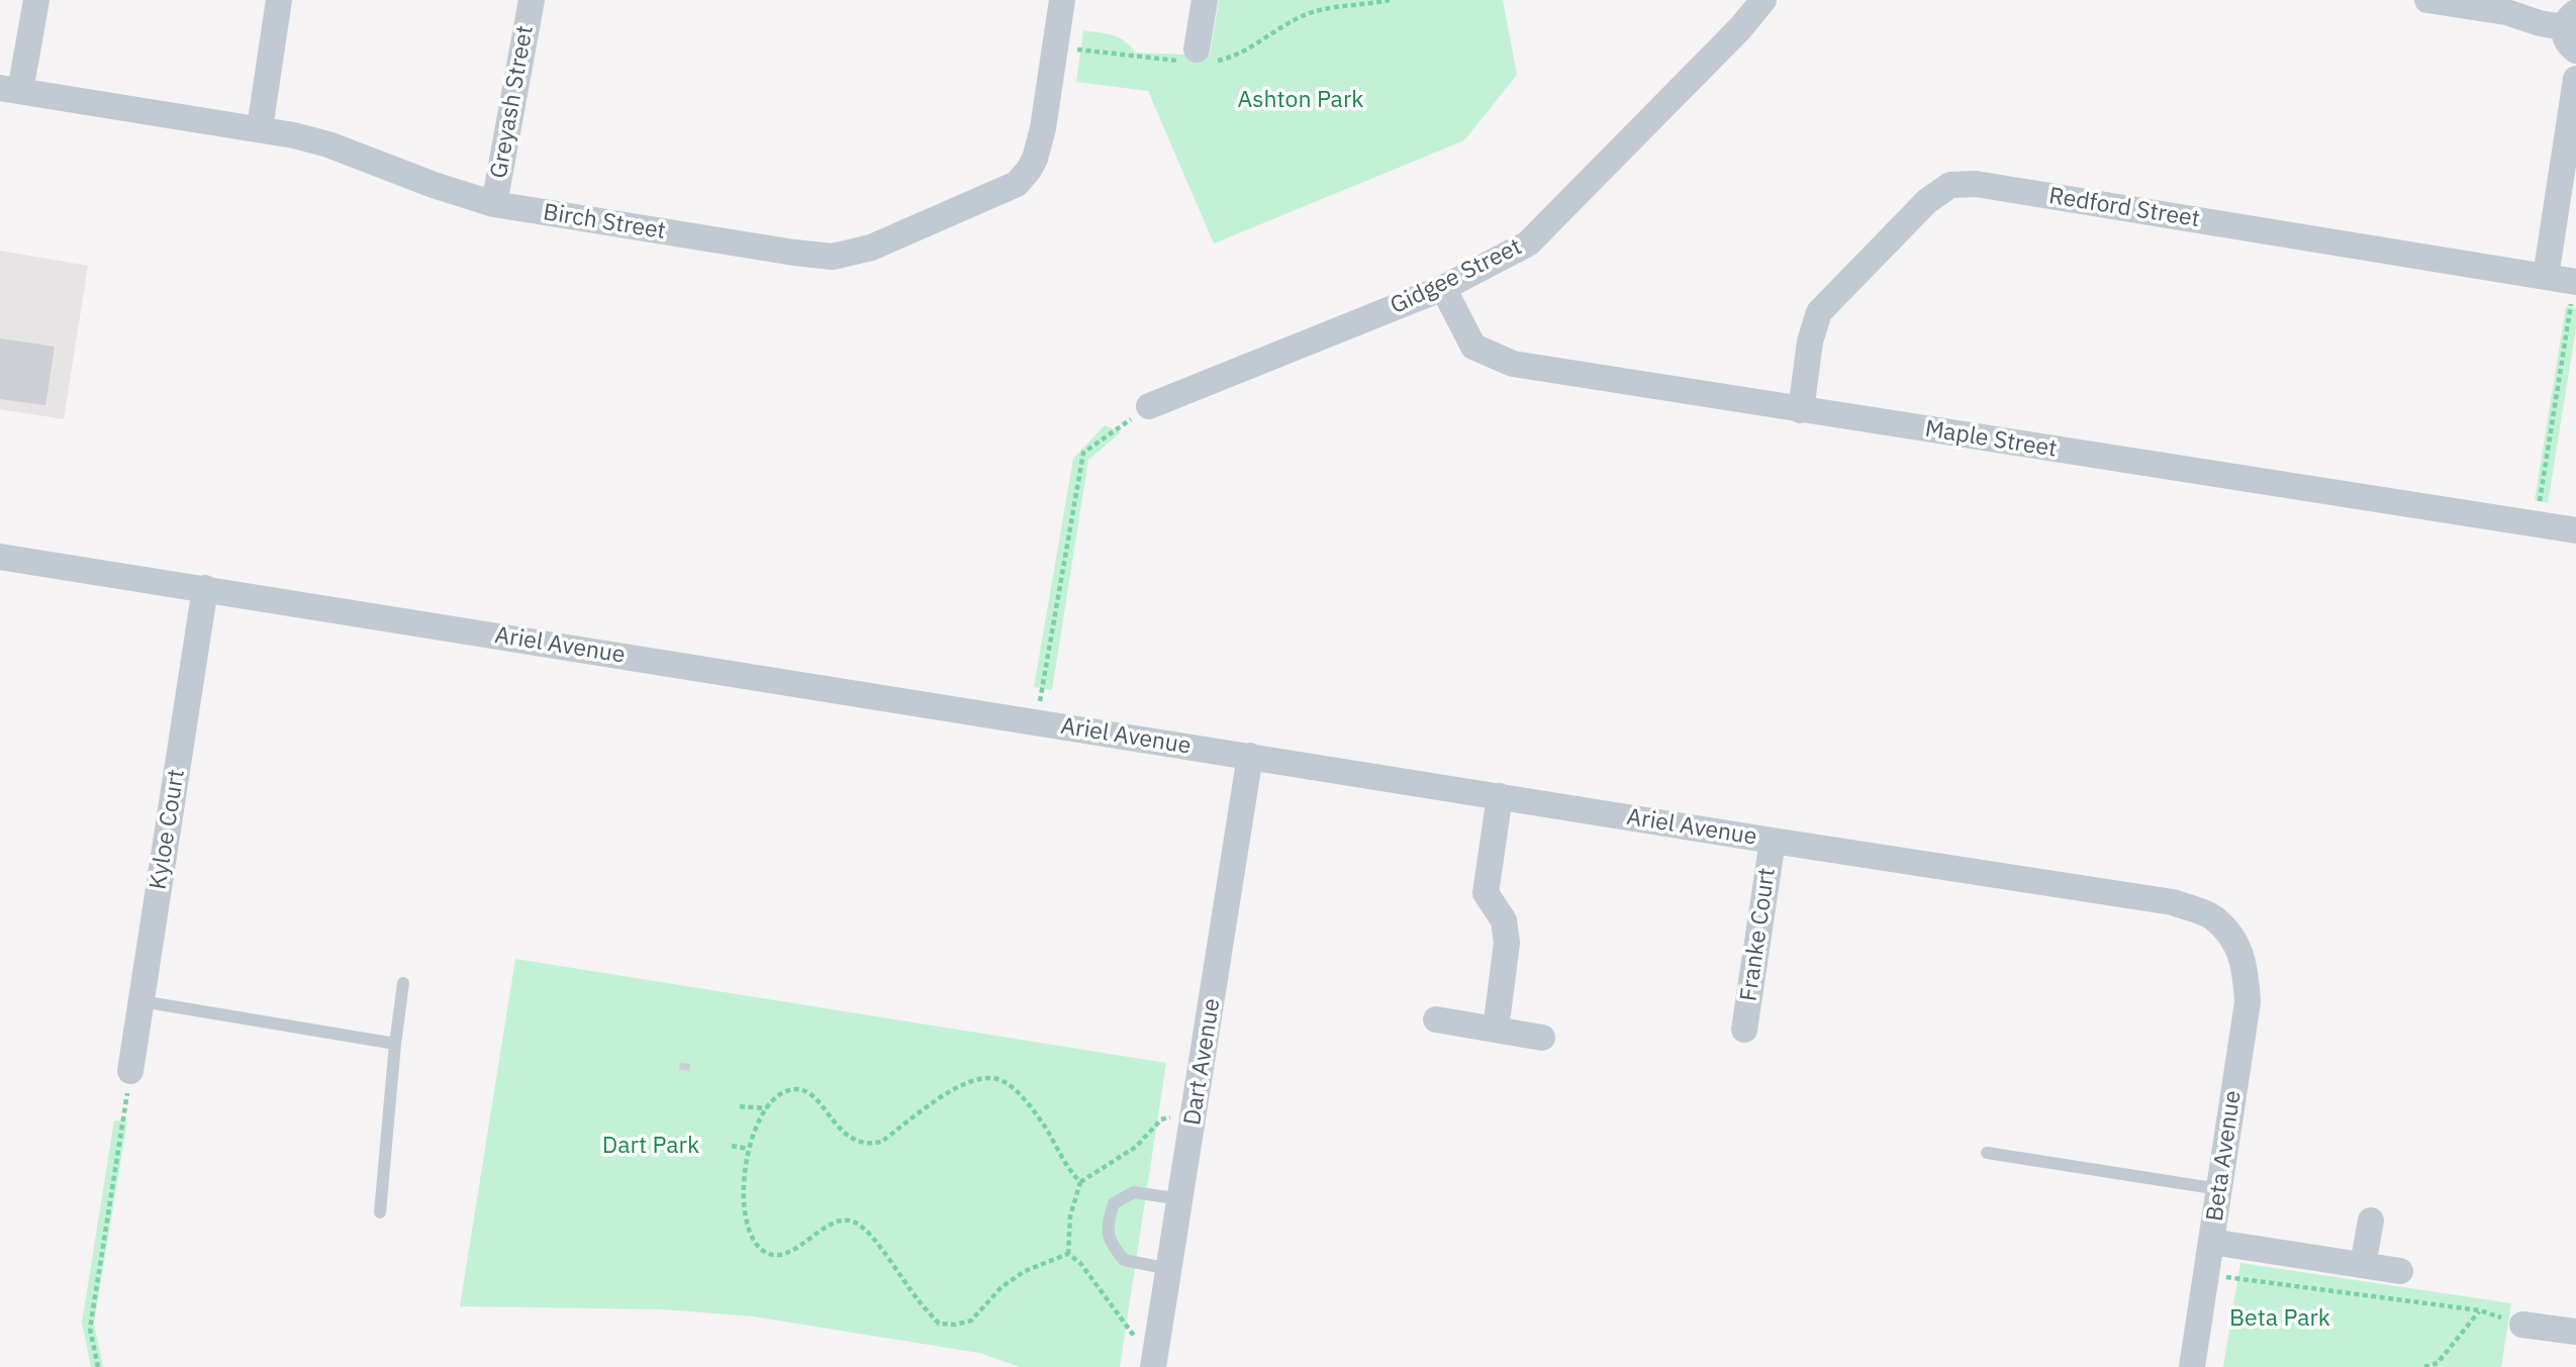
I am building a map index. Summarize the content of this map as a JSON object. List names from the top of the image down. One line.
{"streets":{"street":["Greyash Street","Redford Street","Birch Street","Gidgee Street","Maple Street","Ariel Avenue","Kyloe Court","Franke Court","Dart Avenue","Beta Avenue"]},"crossings":[["Greyash Street","Birch Street"],["Redford Street","Maple Street"],["Gidgee Street","Maple Street"],["Ariel Avenue","Kyloe Court"],["Ariel Avenue","Franke Court"],["Ariel Avenue","Dart Avenue"],["Ariel Avenue","Beta Avenue"]],"parks":["Ashton Park","Dart Park","Beta Park"]}
